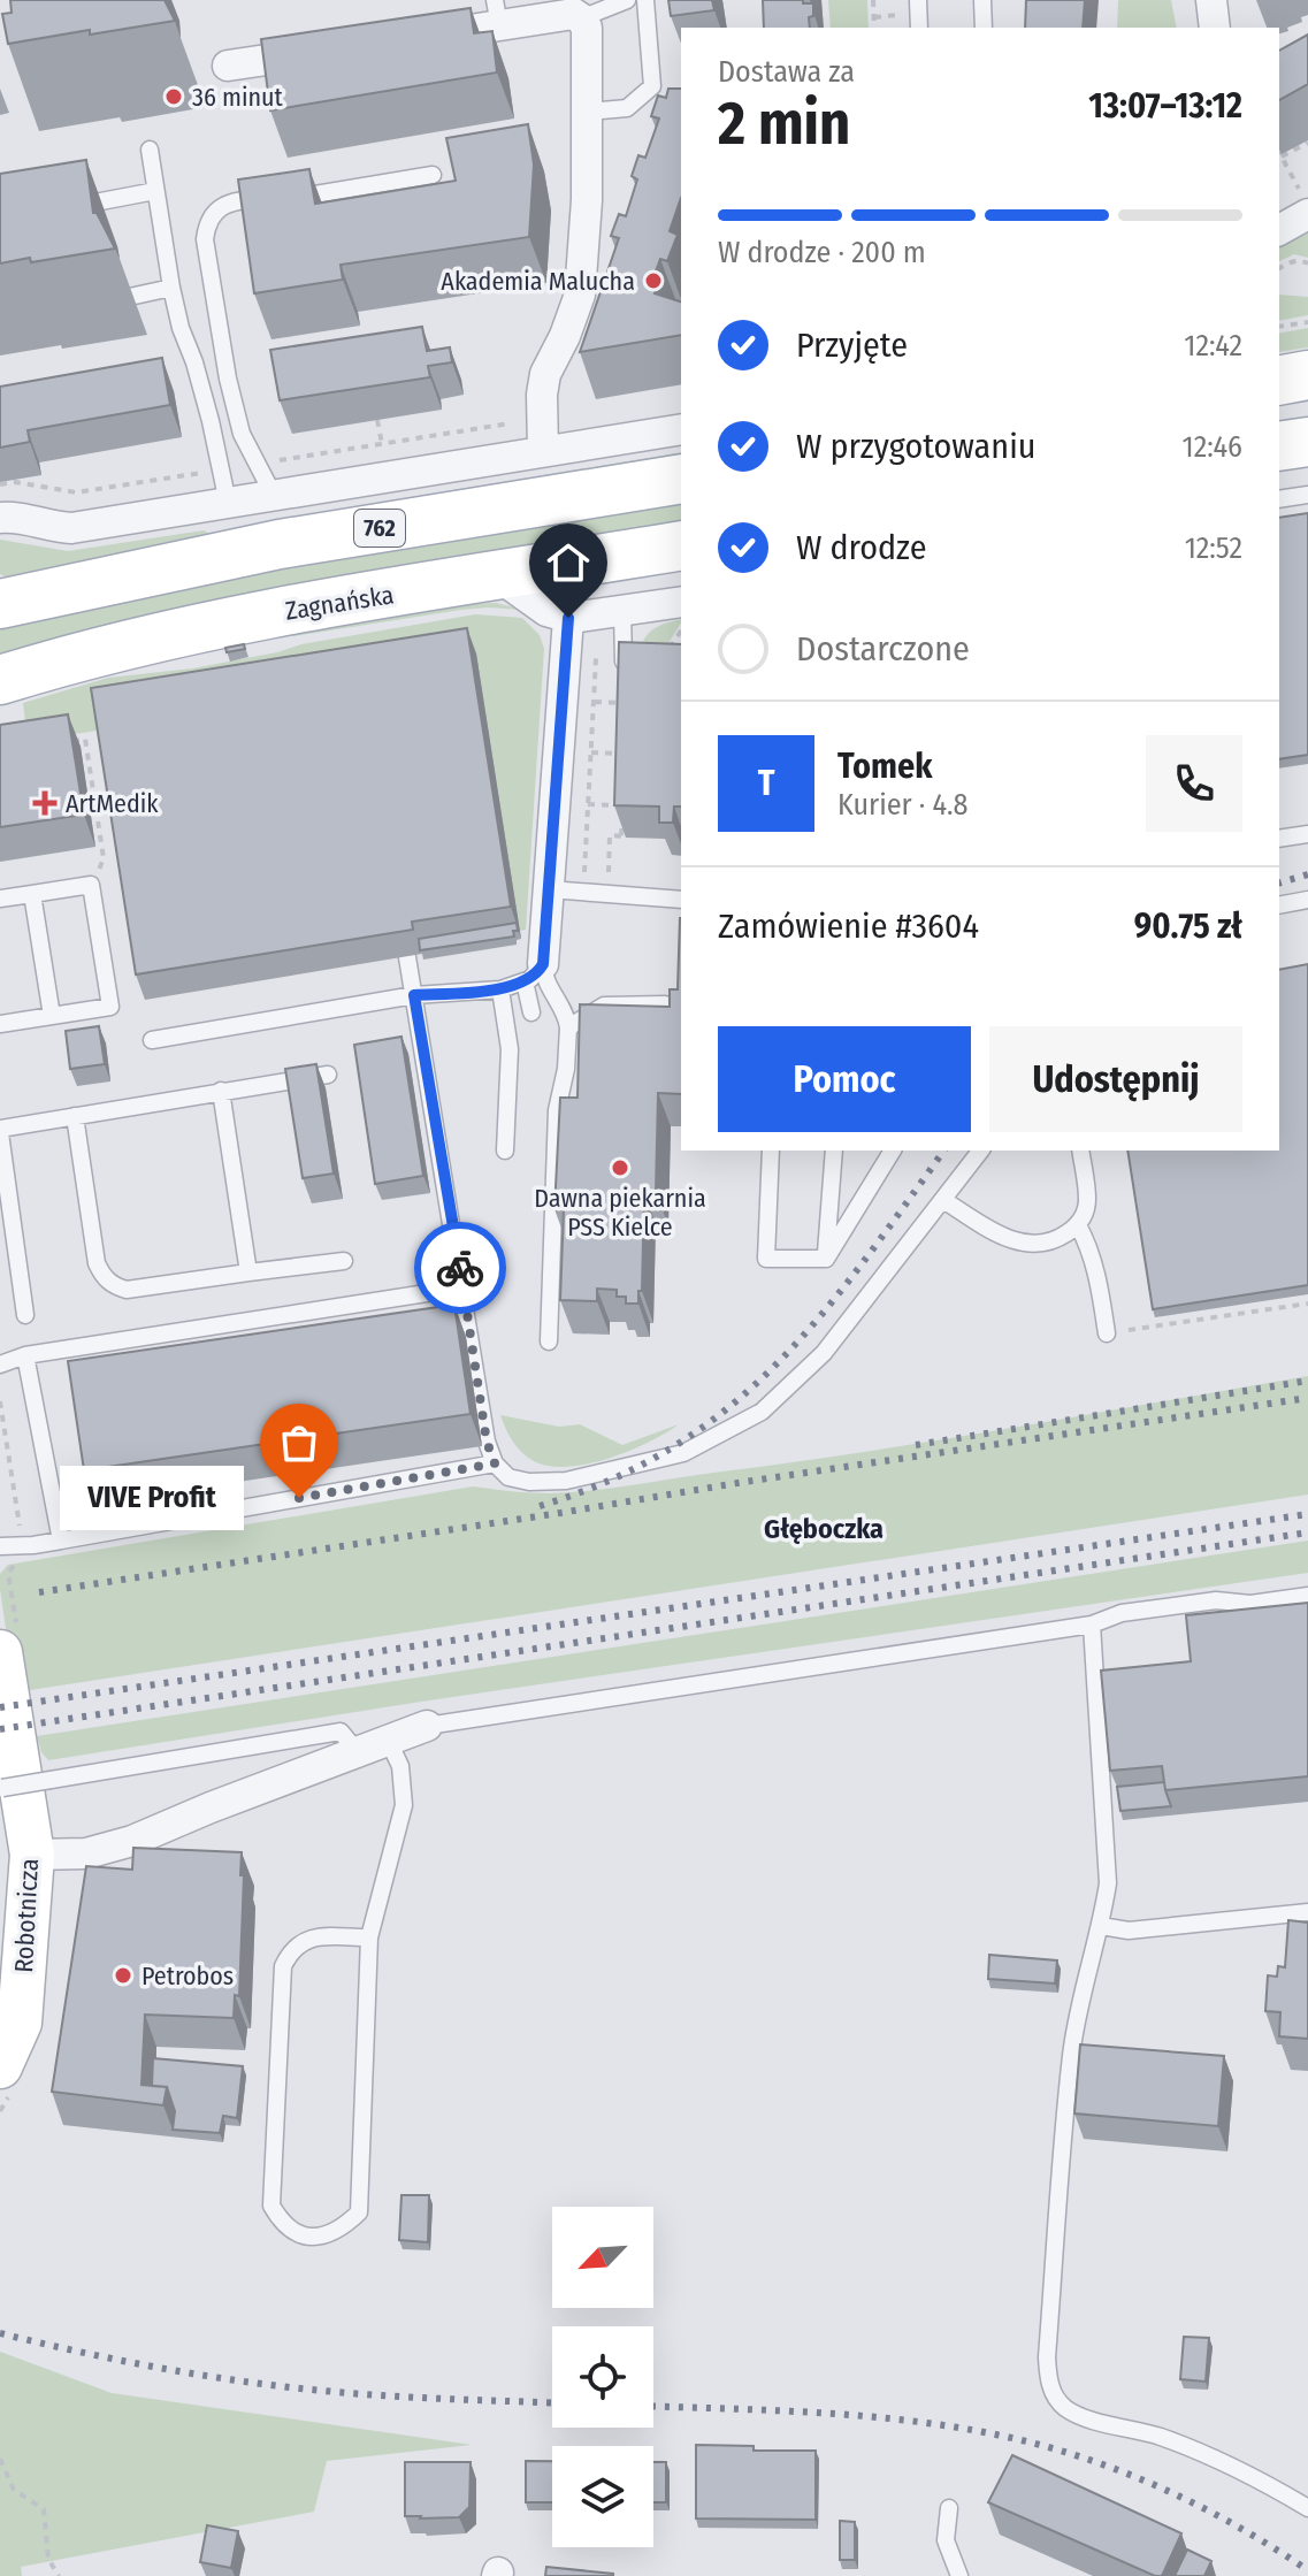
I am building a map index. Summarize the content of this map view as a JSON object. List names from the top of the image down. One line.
{"streets":{"main road":["762","Zagnańska"],"street":["Robotnicza"]},"districts":["Głęboczka"],"places":{"other":["36 minut","Akademia Malucha","Dawna piekarnia PSS Kielce","VIVE Profit","Petrobos"],"health":["ArtMedik"]},"north":"bottom left","page":{"heading":["2 min","Dostawa za","13:07–13:12"],"panel":["Tomek","Kurier · 4.8","Zamówienie #3604","90.75 zł"],"bar":"W drodze · 200 m","list":[["Przyjęte","12:42"],["W przygotowaniu","12:46"],["W drodze","12:52"],"Dostarczone"],"round":"T","buttons":["Pomoc","Udostępnij"],"bubble":"VIVE Profit"}}
